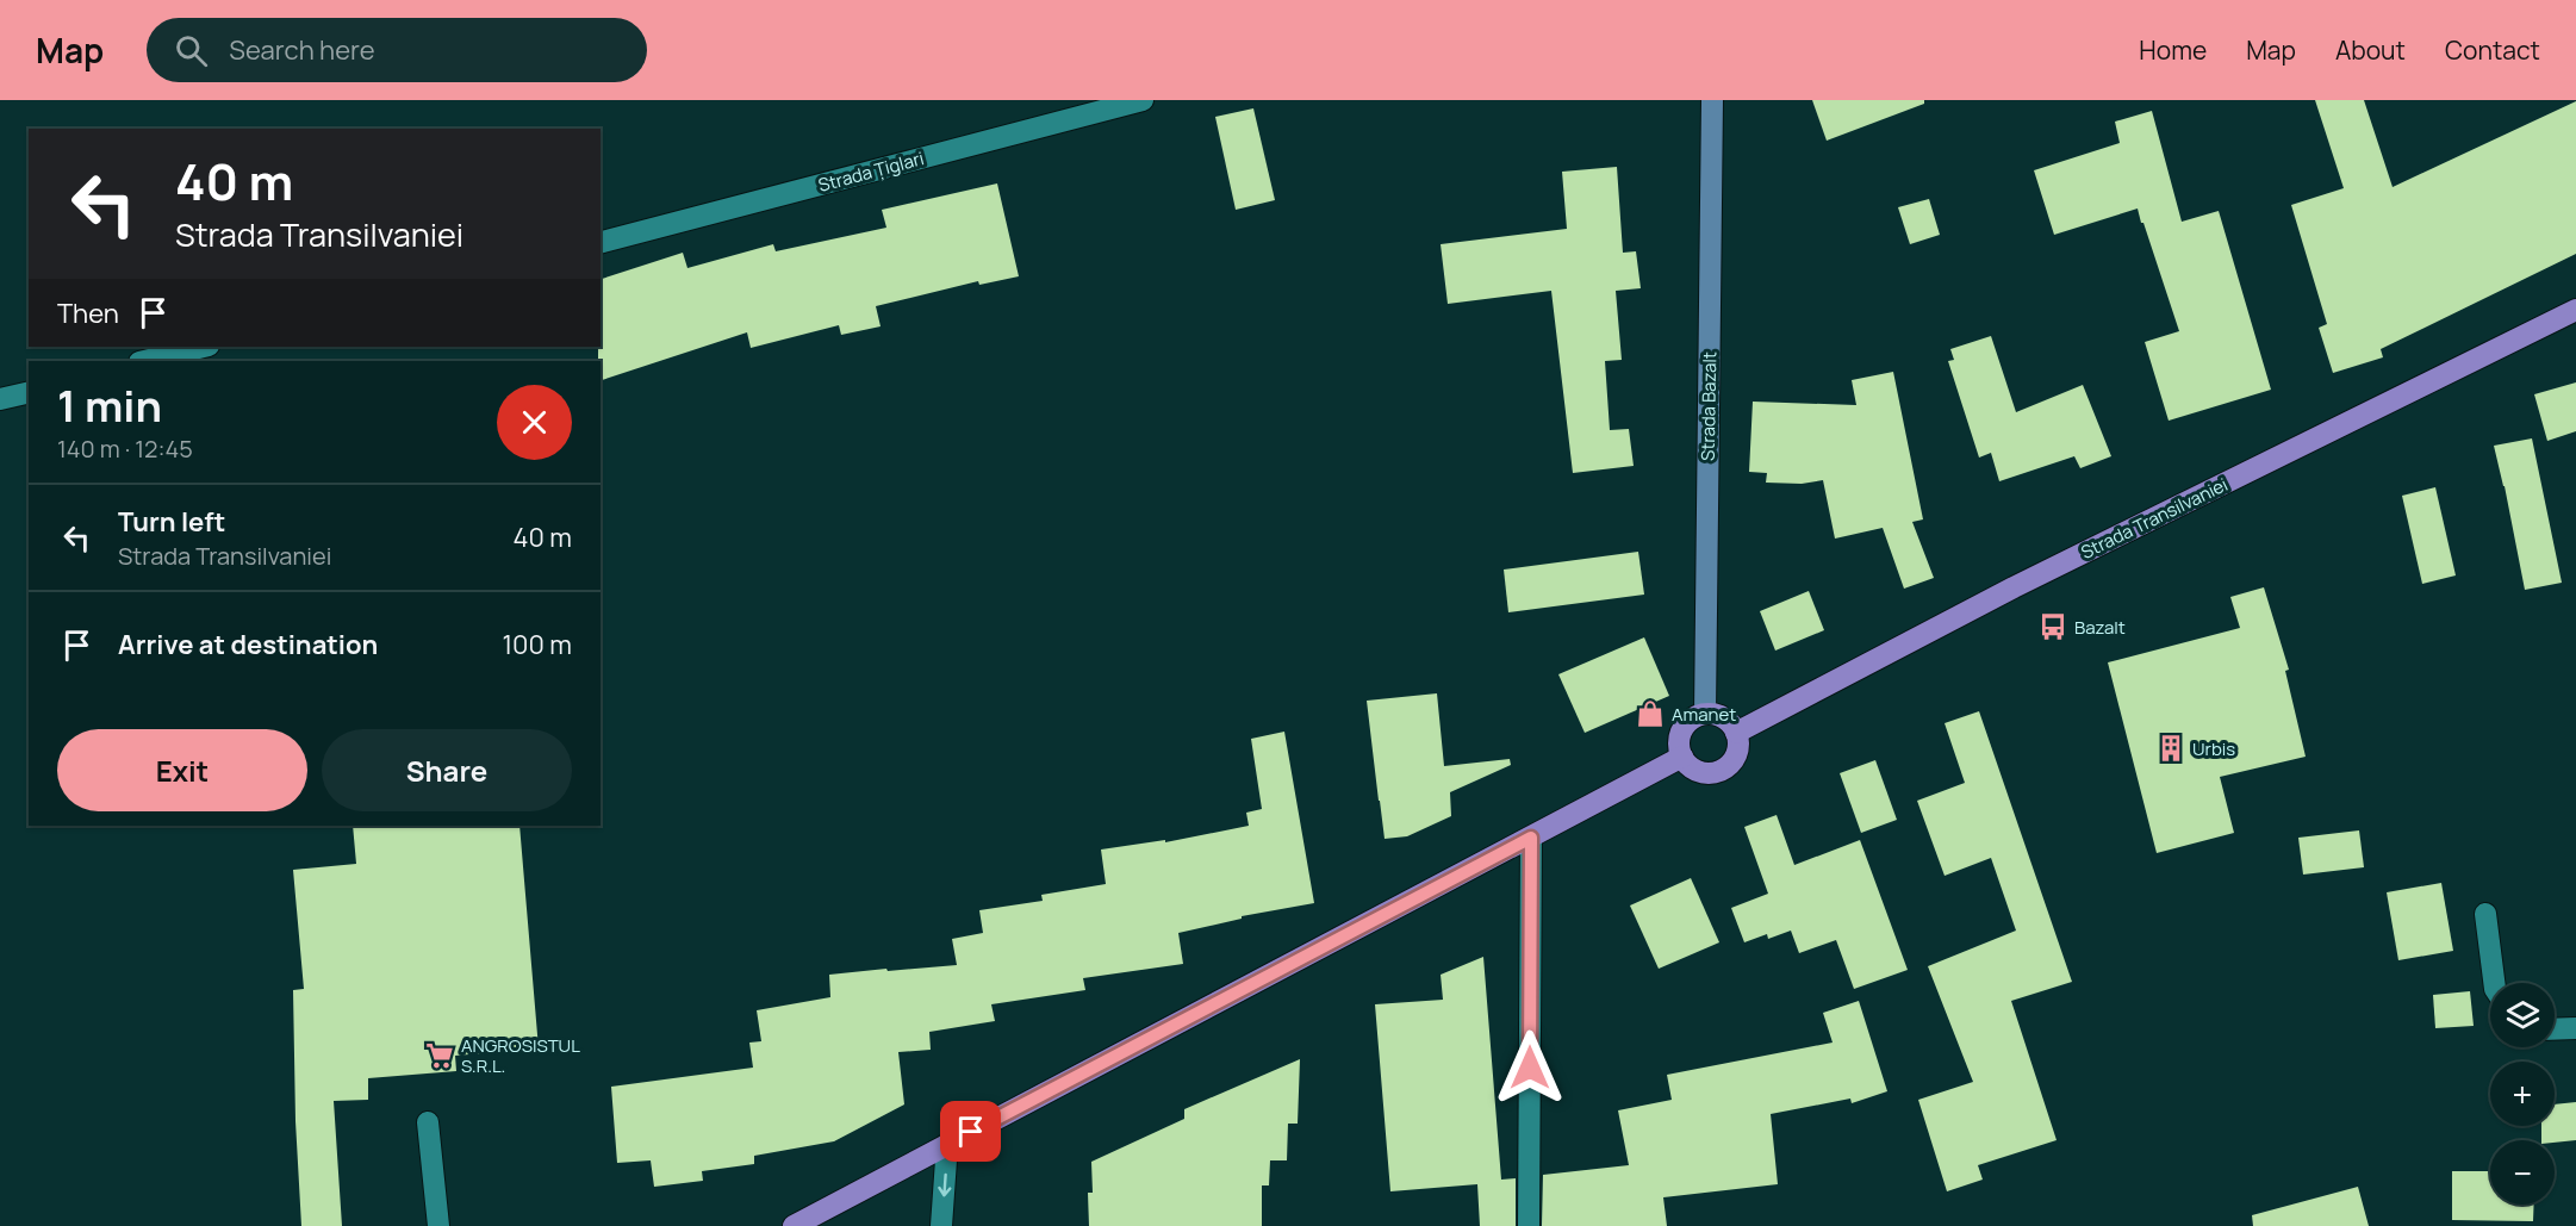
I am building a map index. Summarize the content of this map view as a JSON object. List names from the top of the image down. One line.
{"streets":{"main road":["Strada Bazalt","Strada Transilvaniei"],"street":["Strada Țiglari"]},"crossings":[["Strada Bazalt","Strada Transilvaniei"]],"places":{"bus stop":["Bazalt"],"shop":["Amanet"],"building":["Urbis"],"supermarket":["ANGROSISTUL S.R.L."]},"page":{"header":"Map","search":"Search here","nav":["Home","Map","About","Contact"],"turn":["40 m","Strada Transilvaniei"],"then":"Then","heading":["1 min","140 m · 12:45"],"list":[{"name":"Turn left","note":"Strada Transilvaniei","value":"40 m"},{"name":"Arrive at destination","value":"100 m"}],"buttons":["Exit","Share"],"map_buttons":["+","−"]}}
